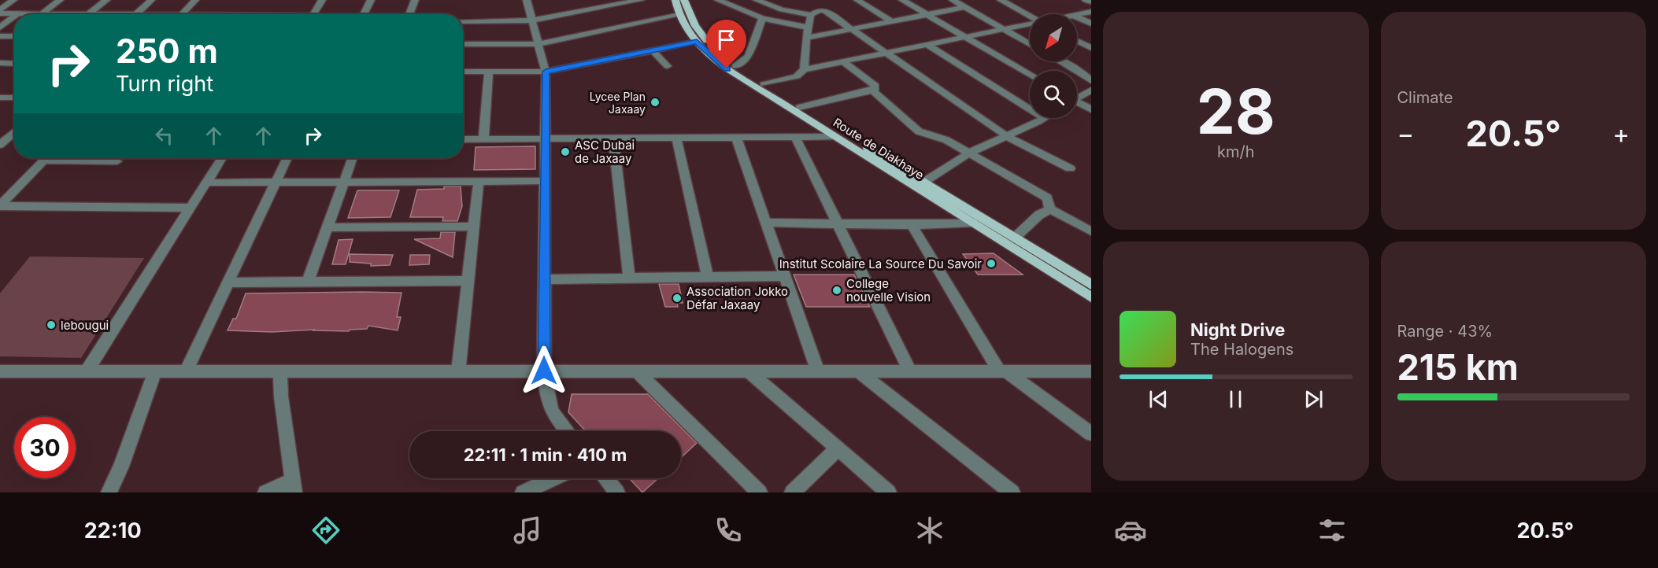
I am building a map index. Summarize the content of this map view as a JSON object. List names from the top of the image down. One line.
{"streets":{"main road":["Route de Diakhaye"]},"places":["Lycee Plan Jaxaay","ASC Dubai de Jaxaay","Institut Scolaire La Source Du Savoir","College nouvelle Vision","Association Jokko Défar Jaxaay","lebougui"],"north":"bottom left","page":{"tile":[["28","km/h"],"Climate",["Range · 43%","215 km"]],"turn":["250 m","Turn right"],"heat":["−","20.5°","+"],"song":["Night Drive","The Halogens"],"limit":"30","trip":"22:11 · 1 min · 410 m","tabs":["22:10","20.5°"]}}
